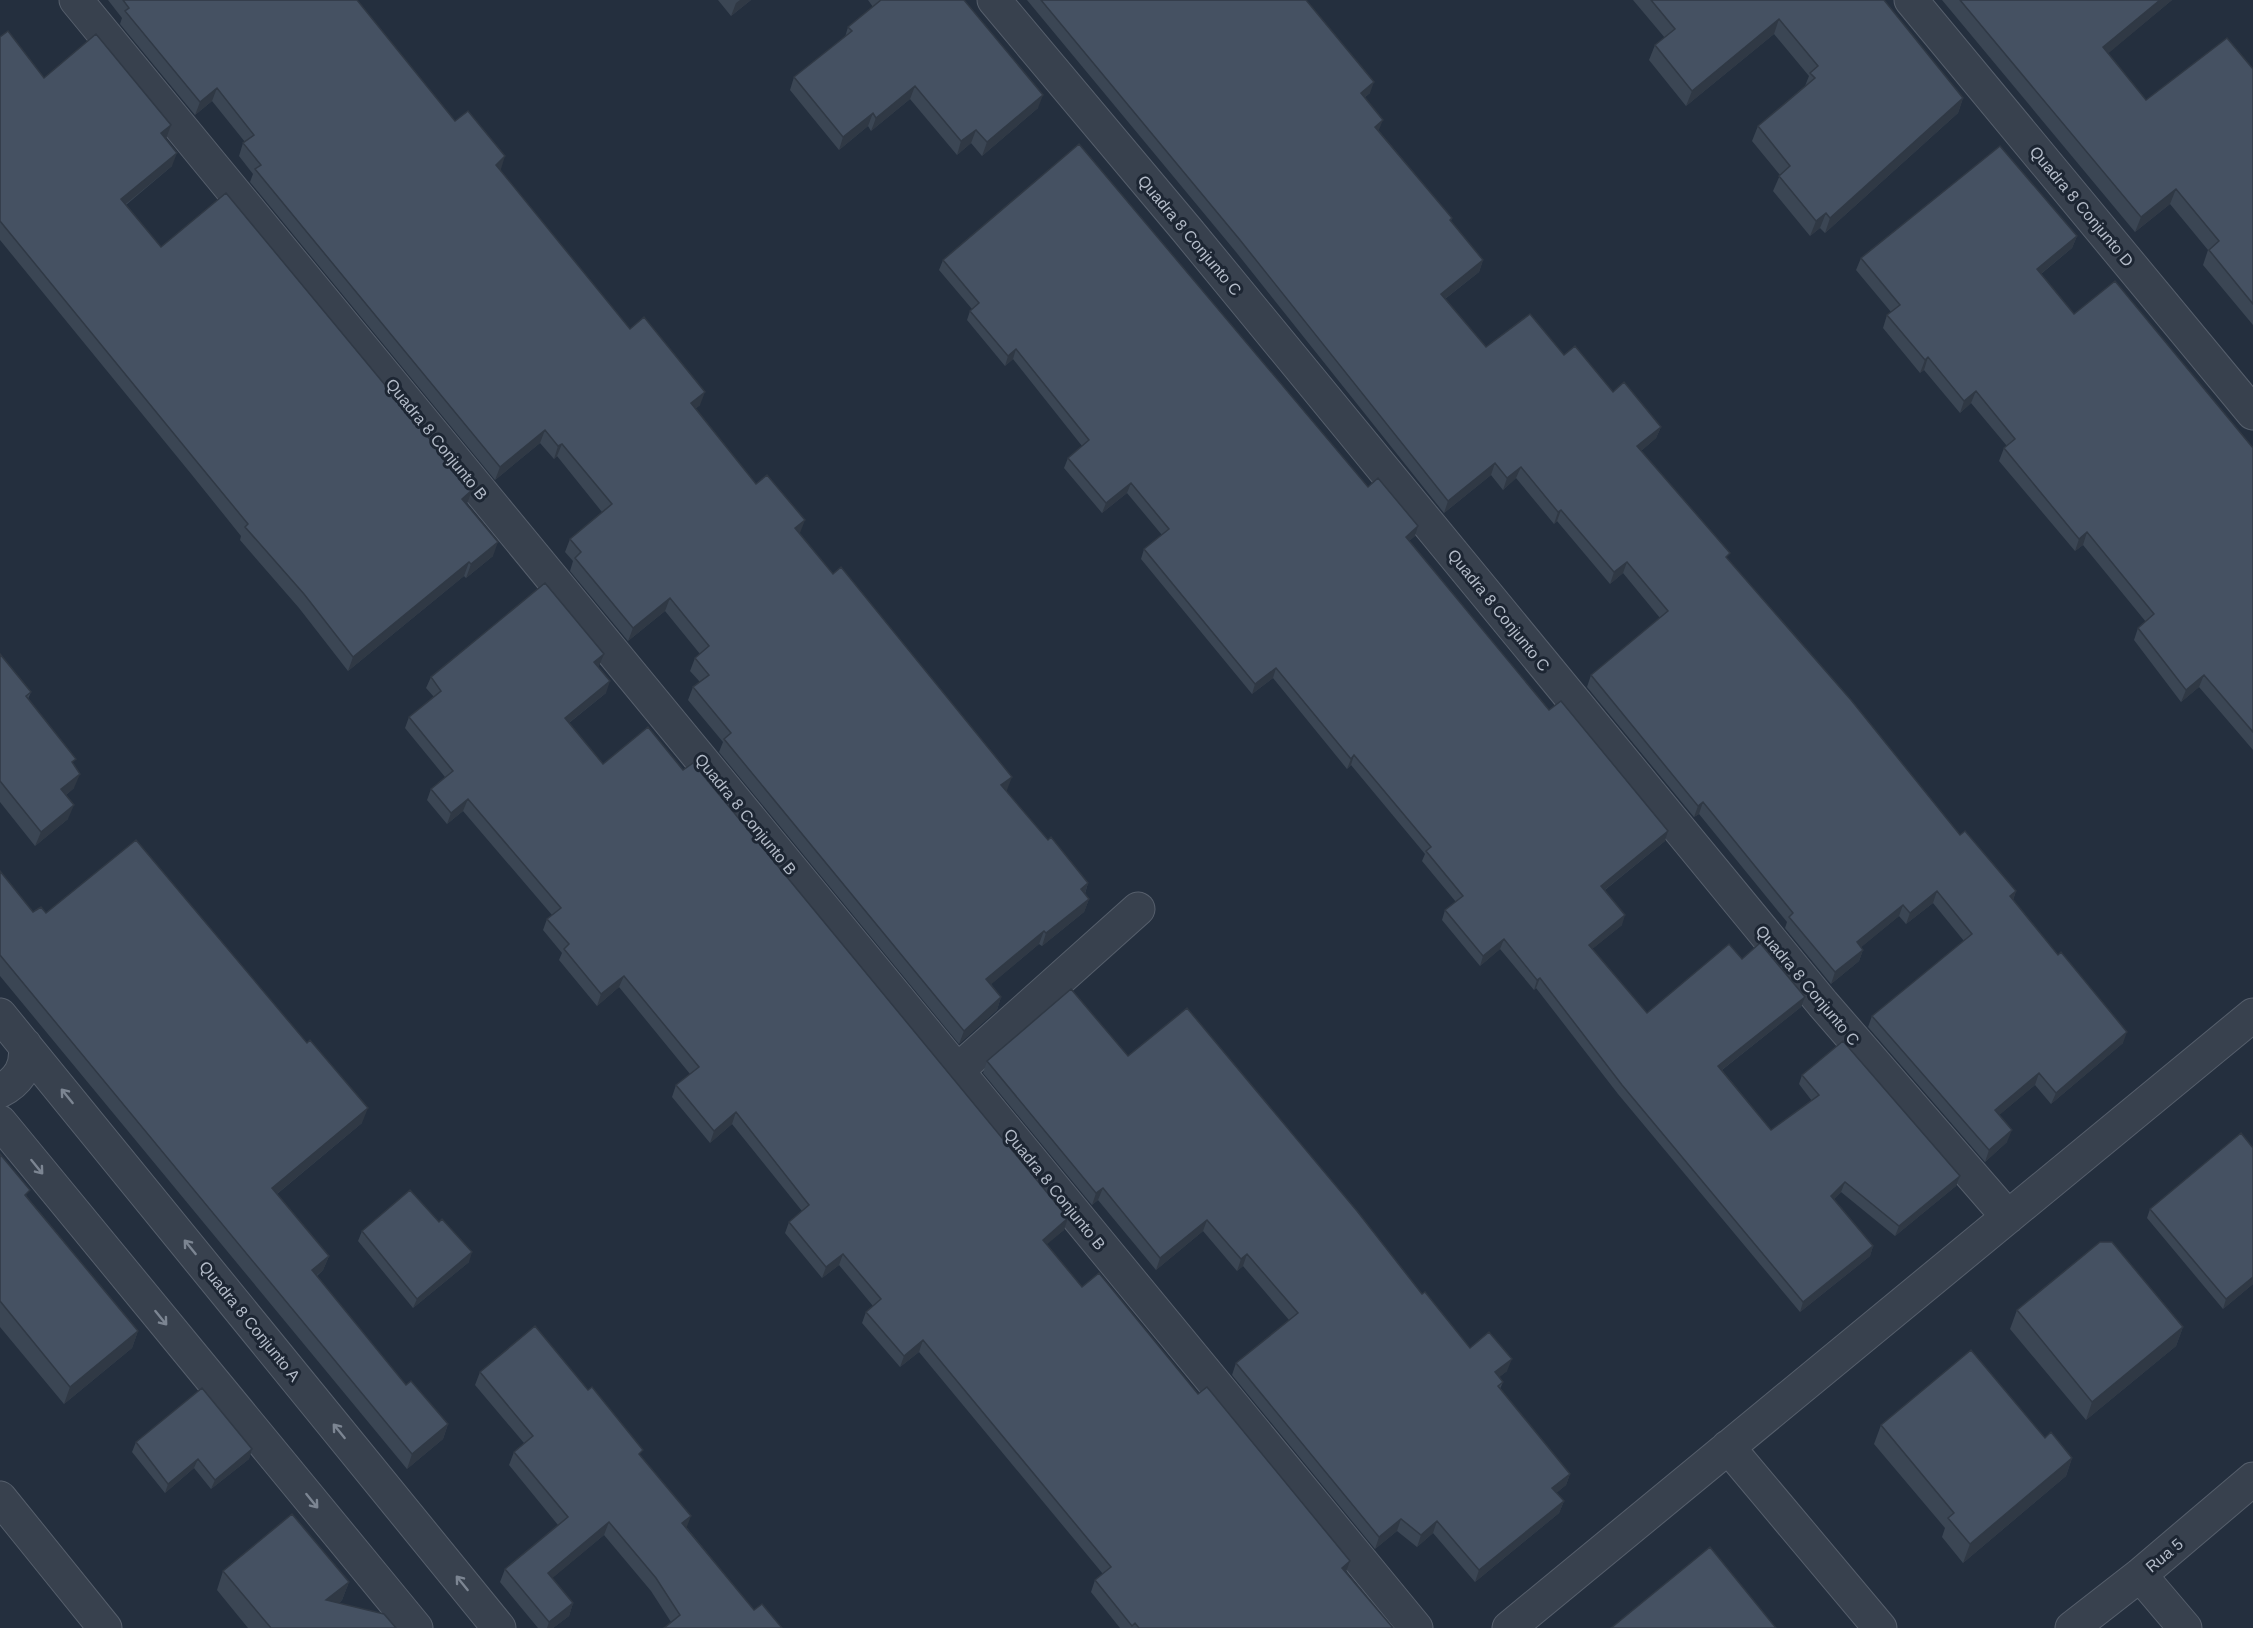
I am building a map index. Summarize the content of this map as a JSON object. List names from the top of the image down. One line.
{"streets":{"street":["Quadra 8 Conjunto D","Quadra 8 Conjunto C","Quadra 8 Conjunto B","Quadra 8 Conjunto A","Rua 5"]}}
